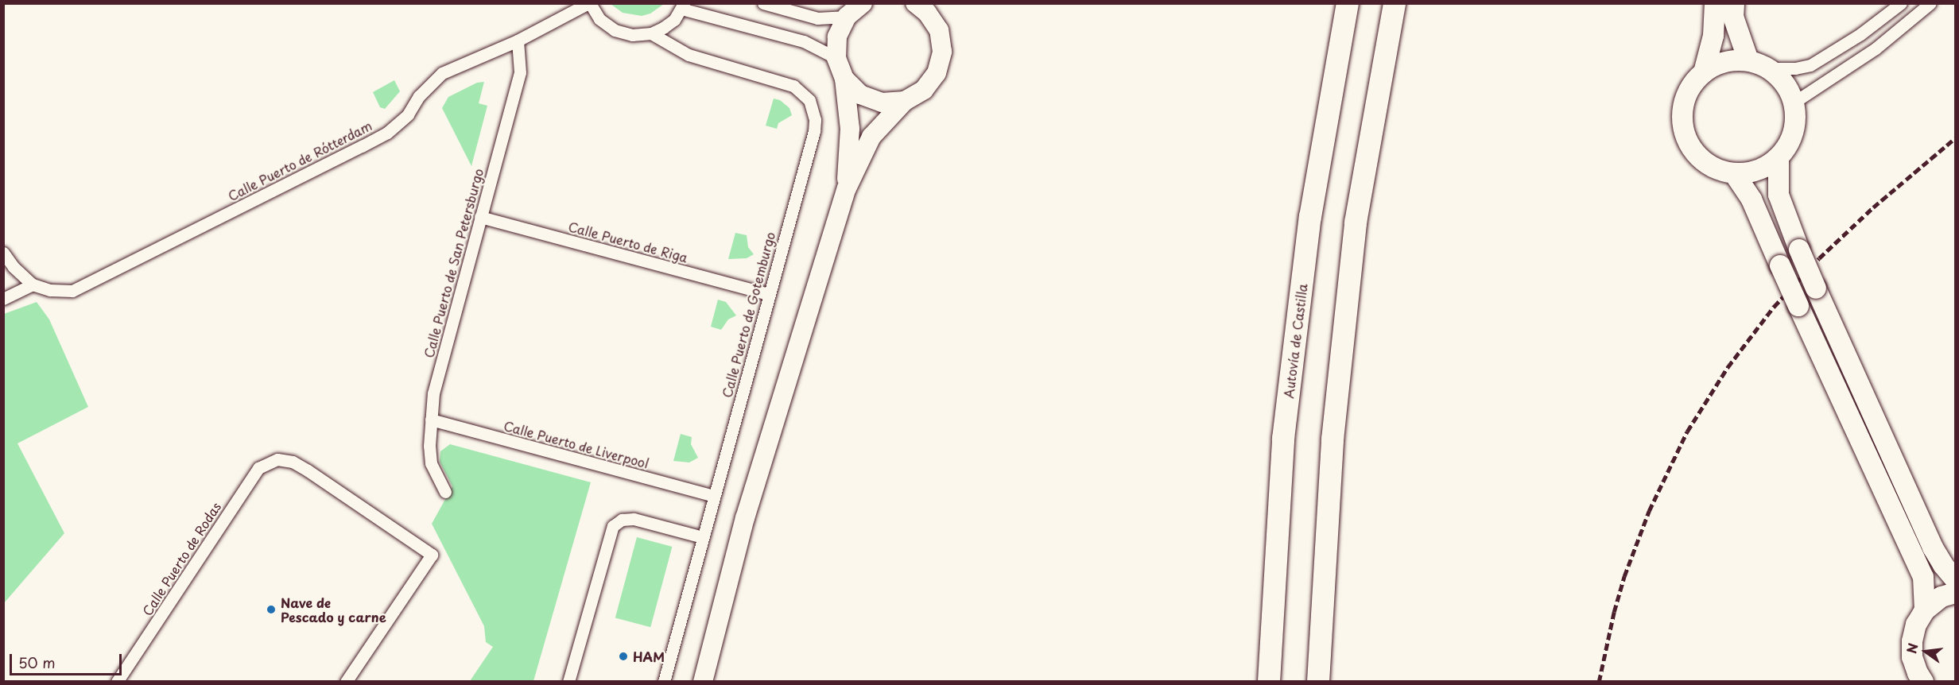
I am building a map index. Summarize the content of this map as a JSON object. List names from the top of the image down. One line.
{"streets":{"highway":["Autovía de Castilla"],"street":["Calle Puerto de Rótterdam","Calle Puerto de Riga","Calle Puerto de San Petersburgo","Calle Puerto de Gotemburgo","Calle Puerto de Liverpool","Calle Puerto de Rodas"]},"crossings":[["Calle Puerto de Rótterdam","Calle Puerto de San Petersburgo"],["Calle Puerto de Riga","Calle Puerto de San Petersburgo"],["Calle Puerto de Riga","Calle Puerto de Gotemburgo"],["Calle Puerto de San Petersburgo","Calle Puerto de Liverpool"],["Calle Puerto de Gotemburgo","Calle Puerto de Liverpool"]],"places":["Nave de Pescado y carne","HAM"],"scale_bar":"50 m","north":"left"}
